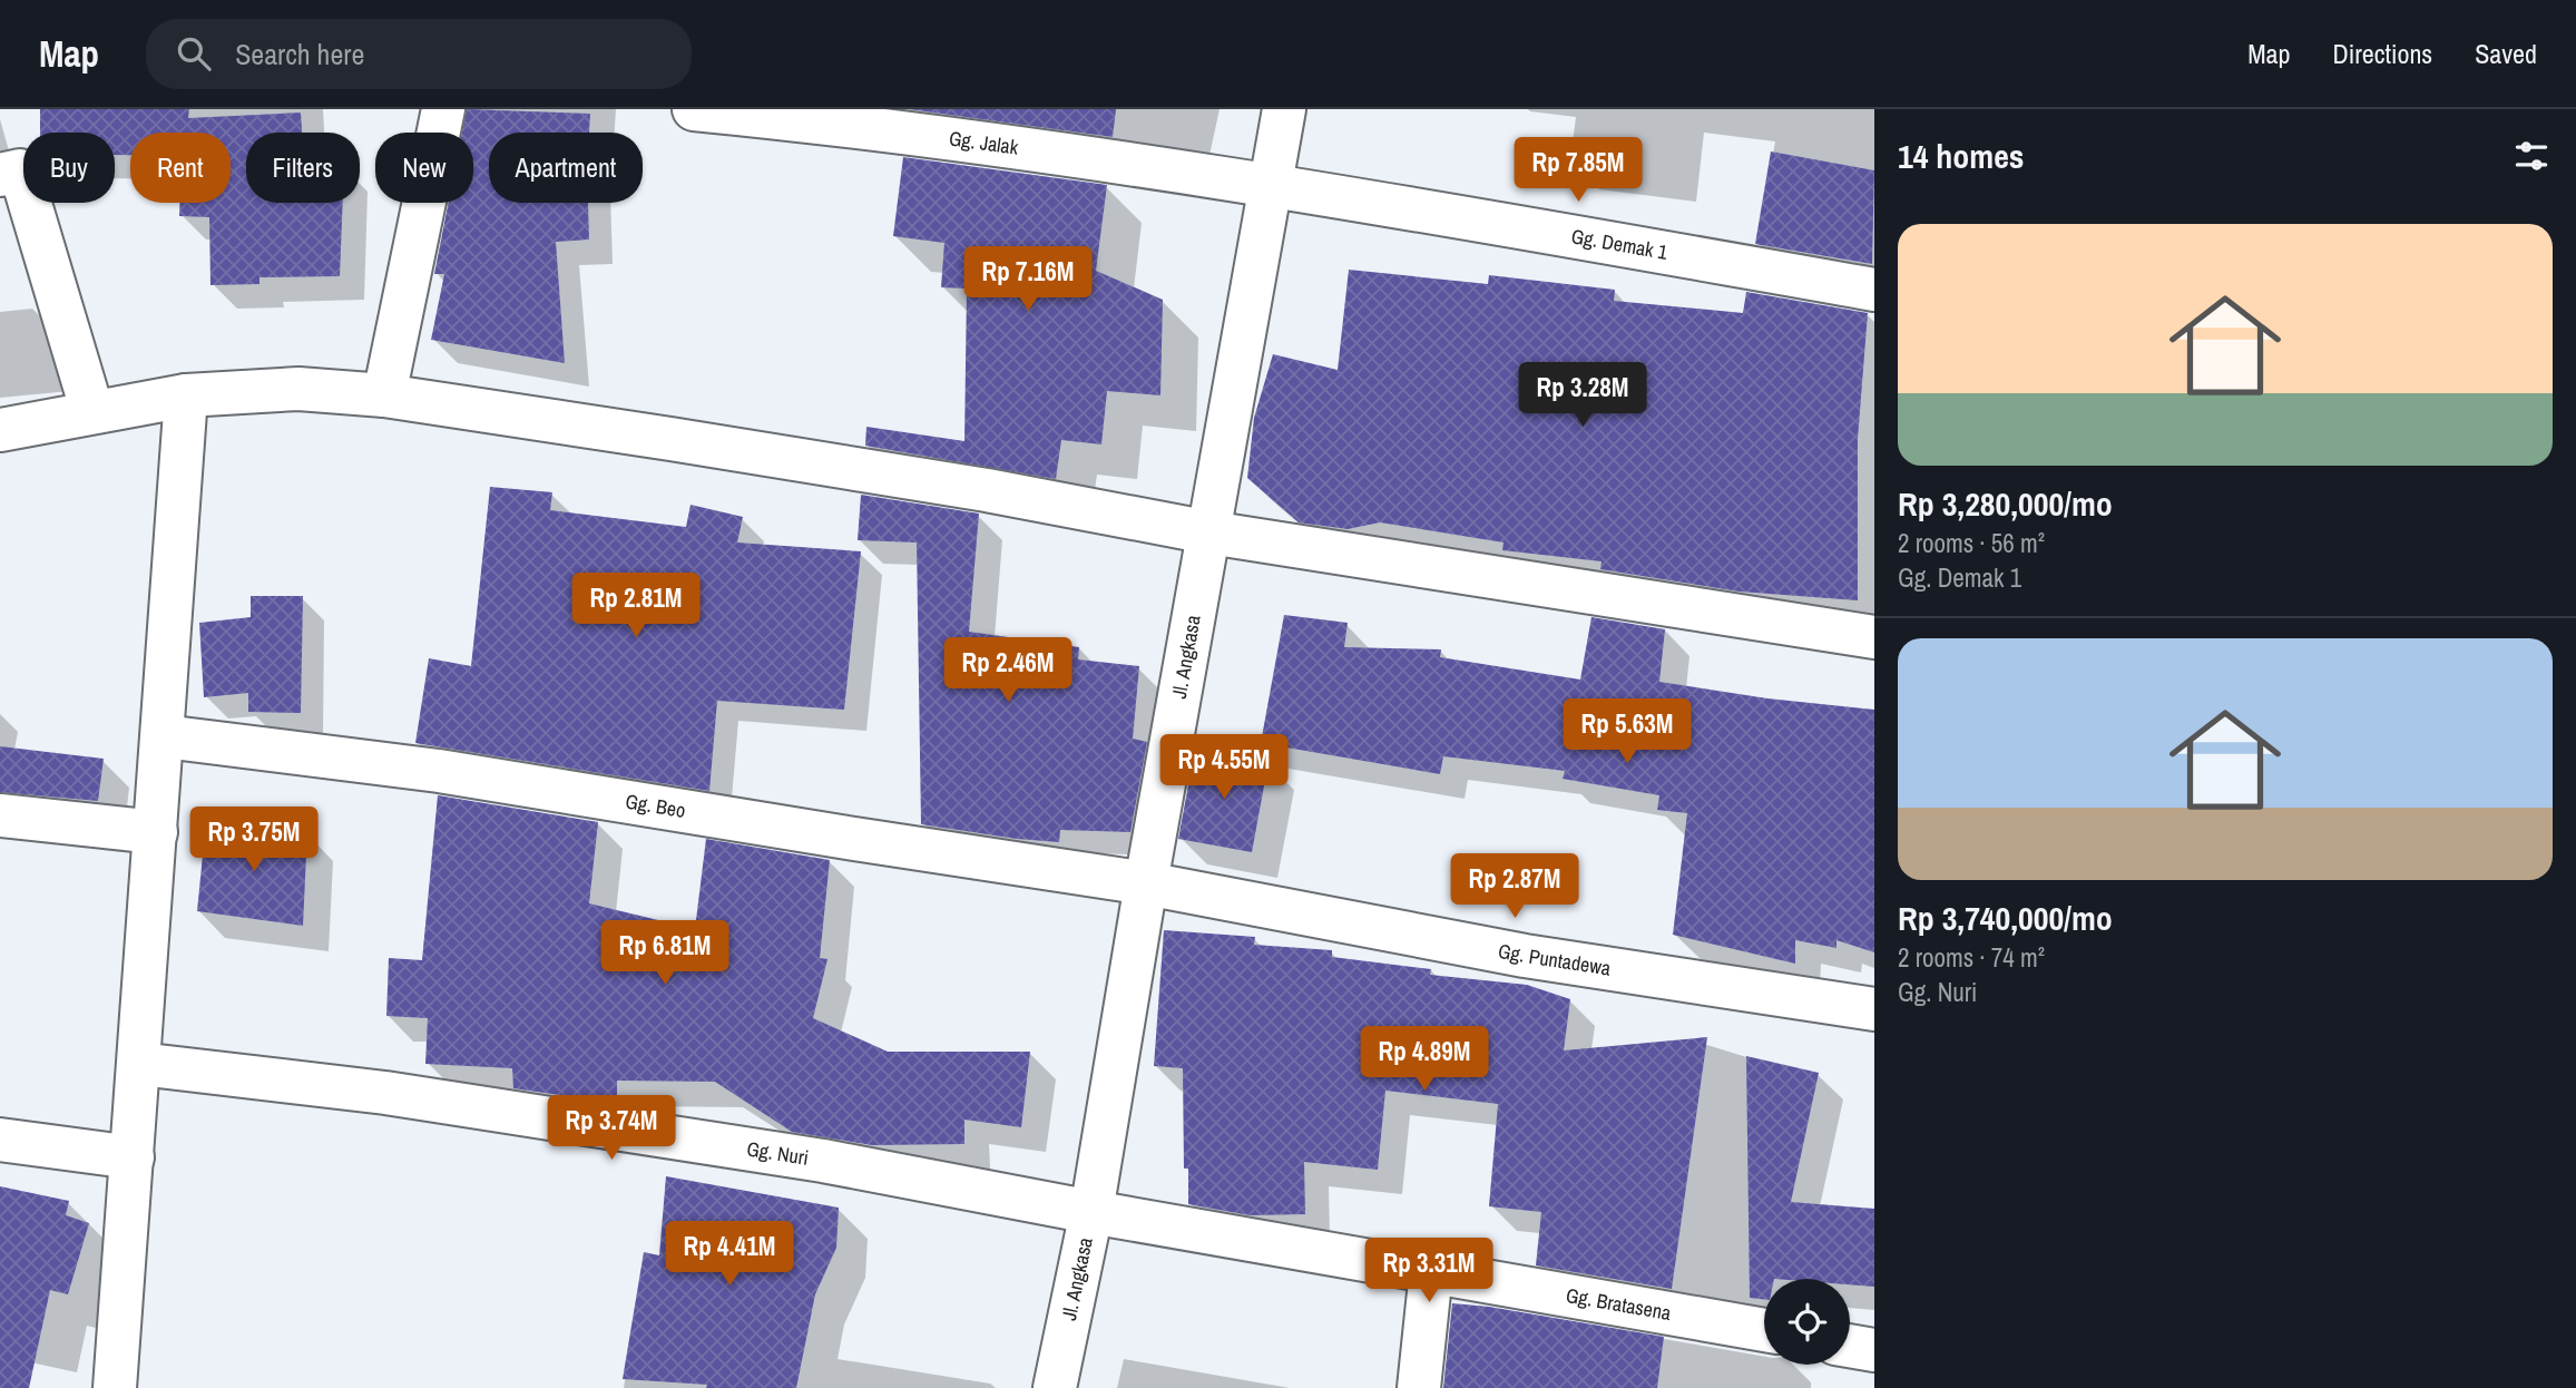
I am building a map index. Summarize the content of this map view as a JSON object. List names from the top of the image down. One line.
{"streets":{"street":["Gg. Jalak","Gg. Demak 1","Jl. Angkasa","Gg. Beo","Gg. Puntadewa","Gg. Nuri","Gg. Bratasena"]},"crossings":[["Gg. Jalak","Gg. Demak 1"],["Gg. Jalak","Jl. Angkasa"],["Gg. Demak 1","Jl. Angkasa"],["Jl. Angkasa","Gg. Beo"],["Jl. Angkasa","Gg. Puntadewa"],["Jl. Angkasa","Gg. Nuri"],["Jl. Angkasa","Gg. Bratasena"],["Gg. Beo","Gg. Puntadewa"],["Gg. Nuri","Gg. Bratasena"]],"page":{"header":"Map","search":"Search here","nav":["Map","Directions","Saved"],"heading":"14 homes","chip":["Buy","Rent","Filters","New","Apartment"],"price":["Rp 7.85M","Rp 7.16M","Rp 3.28M","Rp 2.81M","Rp 2.46M","Rp 5.63M","Rp 4.55M","Rp 3.75M","Rp 2.87M","Rp 6.81M","Rp 4.89M","Rp 3.74M","Rp 4.41M","Rp 3.31M"],"list":[{"name":"Rp 3,280,000/mo","note":"2 rooms · 56 m² · Gg. Demak 1"},{"name":"Rp 3,740,000/mo","note":"2 rooms · 74 m² · Gg. Nuri"}]}}
